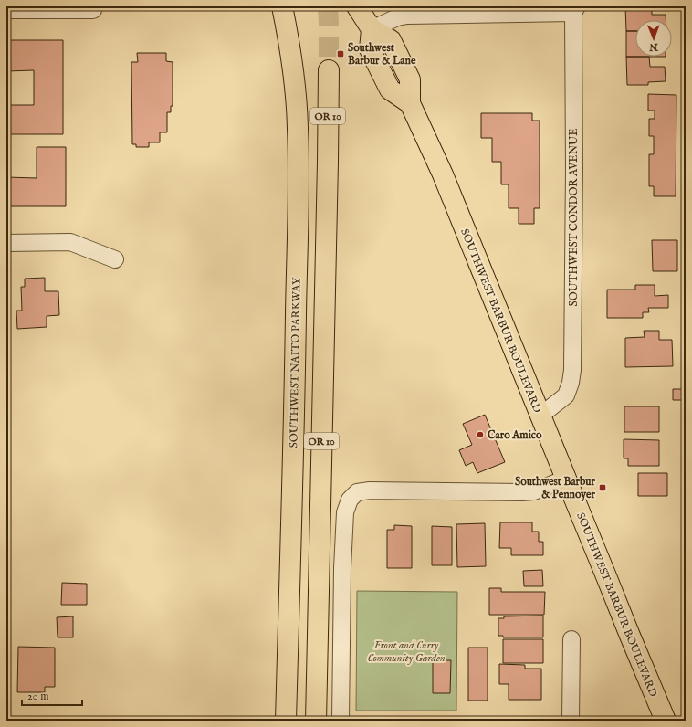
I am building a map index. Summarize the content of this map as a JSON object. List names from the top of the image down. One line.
{"streets":{"main road":["OR 10","SOUTHWEST BARBUR BOULEVARD","SOUTHWEST NAITO PARKWAY"],"street":["SOUTHWEST CONDOR AVENUE"]},"crossings":[["SOUTHWEST CONDOR AVENUE","SOUTHWEST BARBUR BOULEVARD"]],"parks":["Front and Curry Community Garden"],"places":{"transit":["Southwest Barbur & Lane","Southwest Barbur & Pennoyer"],"other":["Caro Amico"]},"scale_bar":"20 m","north":"bottom"}
